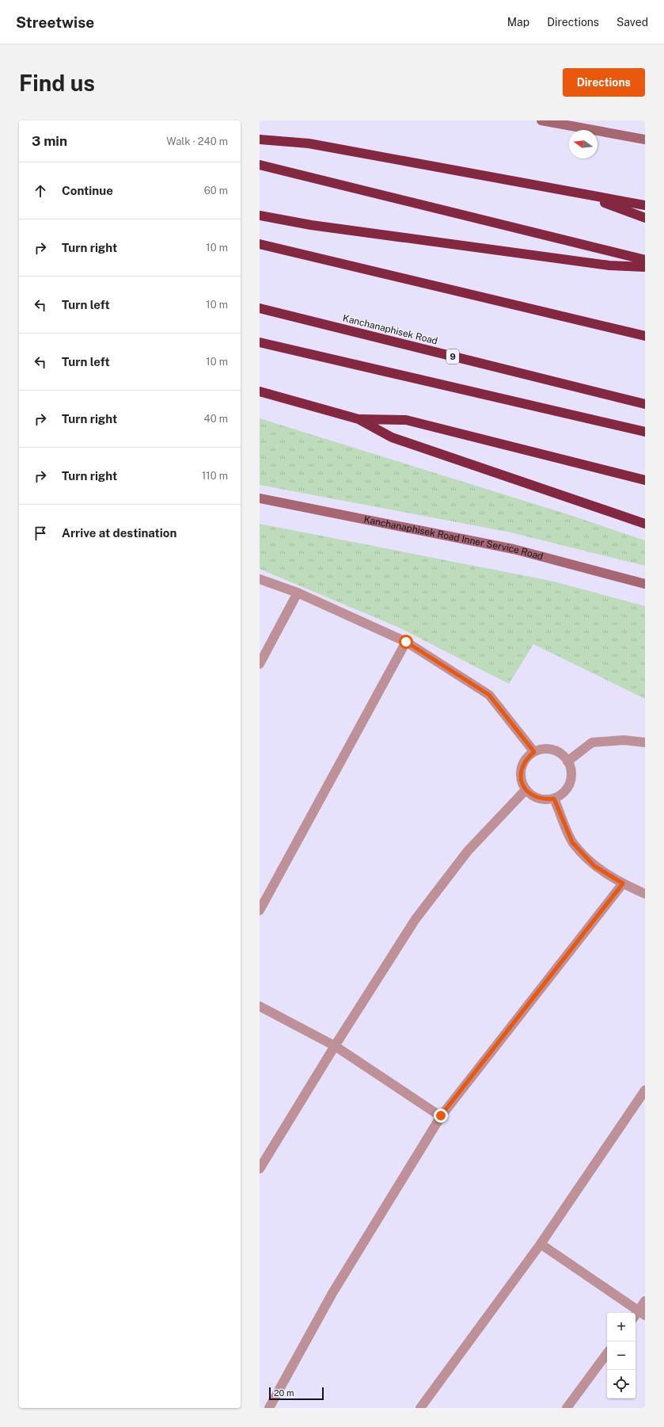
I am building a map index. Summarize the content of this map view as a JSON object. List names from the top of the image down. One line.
{"streets":{"highway":["Kanchanaphisek Road","9"],"main road":["Kanchanaphisek Road Inner Service Road"]},"scale_bar":"20 m","north":"left","page":{"header":"Streetwise","nav":["Map","Directions","Saved"],"buttons":"Directions","title":"Find us","heading":["3 min","Walk · 240 m"],"list":[["Continue","60 m"],["Turn right","10 m"],["Turn left","10 m"],["Turn left","10 m"],["Turn right","40 m"],["Turn right","110 m"],"Arrive at destination"],"map_buttons":["+","−"],"scale":"20 m"}}
